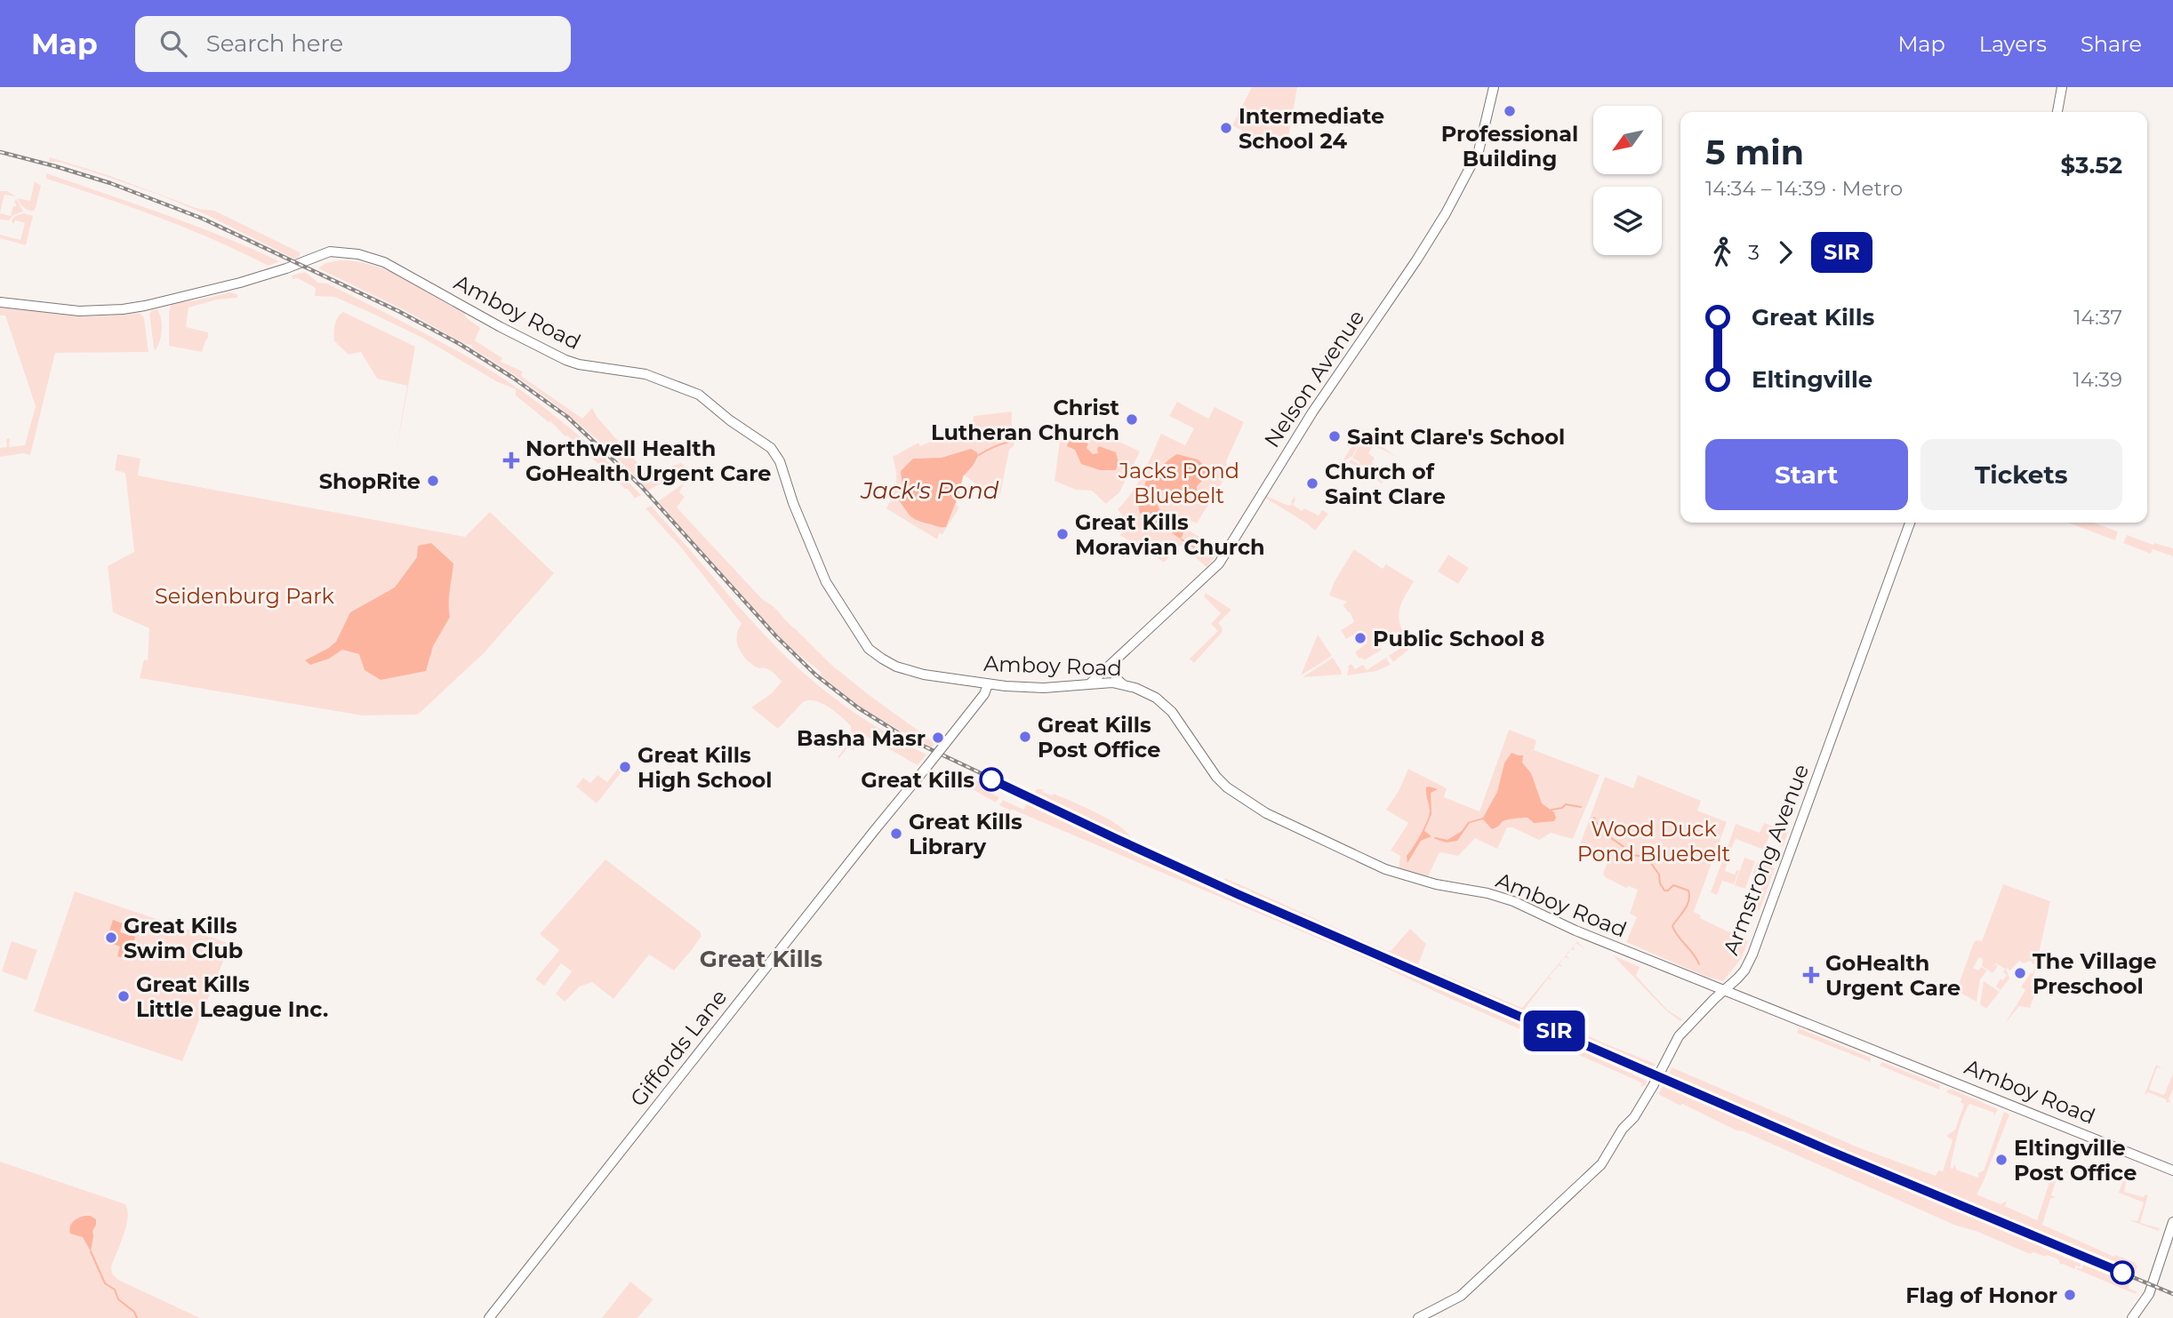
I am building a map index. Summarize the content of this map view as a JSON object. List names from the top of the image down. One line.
{"streets":{"main road":["Amboy Road","Nelson Avenue","Armstrong Avenue","Giffords Lane"]},"crossings":[["Amboy Road","Nelson Avenue"],["Amboy Road","Armstrong Avenue"],["Amboy Road","Giffords Lane"]],"districts":["Great Kills"],"water":["Jack's Pond"],"parks":["Jacks Pond Bluebelt","Seidenburg Park","Wood Duck Pond Bluebelt"],"places":{"other":["Professional Building","Intermediate School 24","Christ Lutheran Church","Saint Clare's School","ShopRite","Church of Saint Clare","Great Kills Moravian Church","Public School 8","Great Kills Post Office","Basha Masr","Great Kills High School","Great Kills","Great Kills Library","Great Kills Swim Club","The Village Preschool","Great Kills Little League Inc.","Eltingville Post Office","Flag of Honor"],"health":["Northwell Health GoHealth Urgent Care","GoHealth Urgent Care"]},"lines":["metro line SIR"],"north":"bottom left","page":{"header":"Map","search":"Search here","nav":["Map","Layers","Share"],"on_map":"SIR","heading":["5 min","14:34 – 14:39 · Metro","$3.52"],"legs":["3","SIR"],"list":[{"name":"Great Kills","value":"14:37"},{"name":"Eltingville","value":"14:39"}],"buttons":["Start","Tickets"]}}
